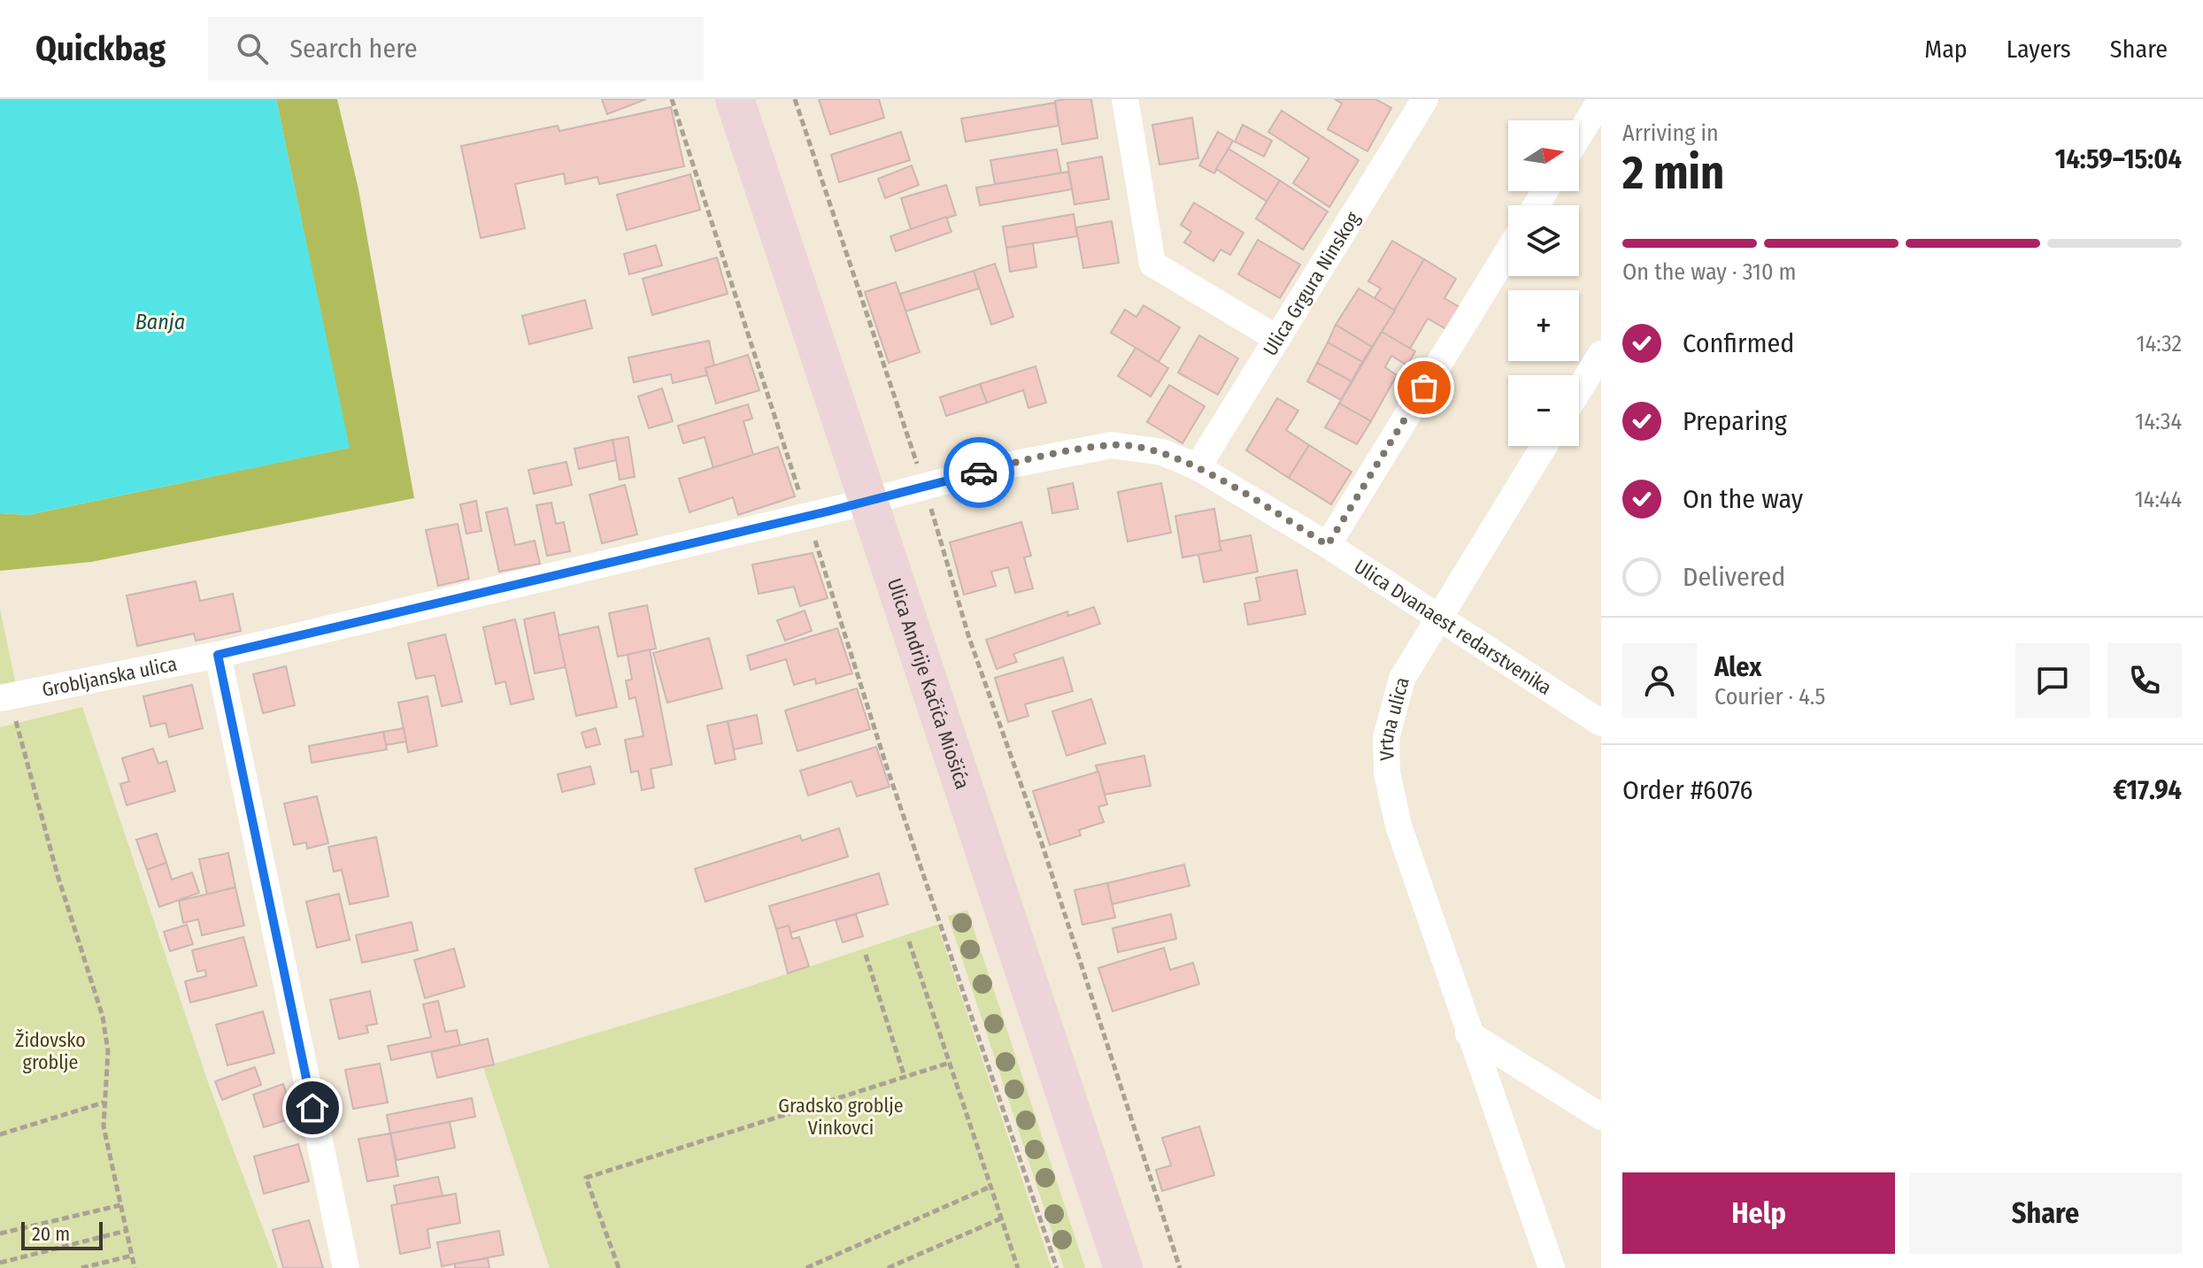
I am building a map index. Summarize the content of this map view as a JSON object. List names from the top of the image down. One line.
{"streets":{"main road":["Ulica Andrije Kačića Miošića"],"street":["Ulica Grgura Ninskog","Ulica Dvanaest redarstvenika","Grobljanska ulica","Vrtna ulica"]},"crossings":[["Ulica Grgura Ninskog","Ulica Dvanaest redarstvenika"],["Ulica Dvanaest redarstvenika","Grobljanska ulica"],["Ulica Dvanaest redarstvenika","Ulica Andrije Kačića Miošića"],["Ulica Dvanaest redarstvenika","Vrtna ulica"],["Grobljanska ulica","Ulica Andrije Kačića Miošića"]],"water":["Banja"],"parks":["Židovsko groblje","Gradsko groblje Vinkovci"],"scale_bar":"20 m","north":"right","page":{"header":"Quickbag","search":"Search here","nav":["Map","Layers","Share"],"heading":["2 min","Arriving in","14:59–15:04"],"panel":["Alex","Courier · 4.5","Order #6076","€17.94"],"map_buttons":["+","−"],"bar":"On the way · 310 m","list":[["Confirmed","14:32"],["Preparing","14:34"],["On the way","14:44"],"Delivered"],"buttons":["Help","Share"],"scale":"20 m"}}
